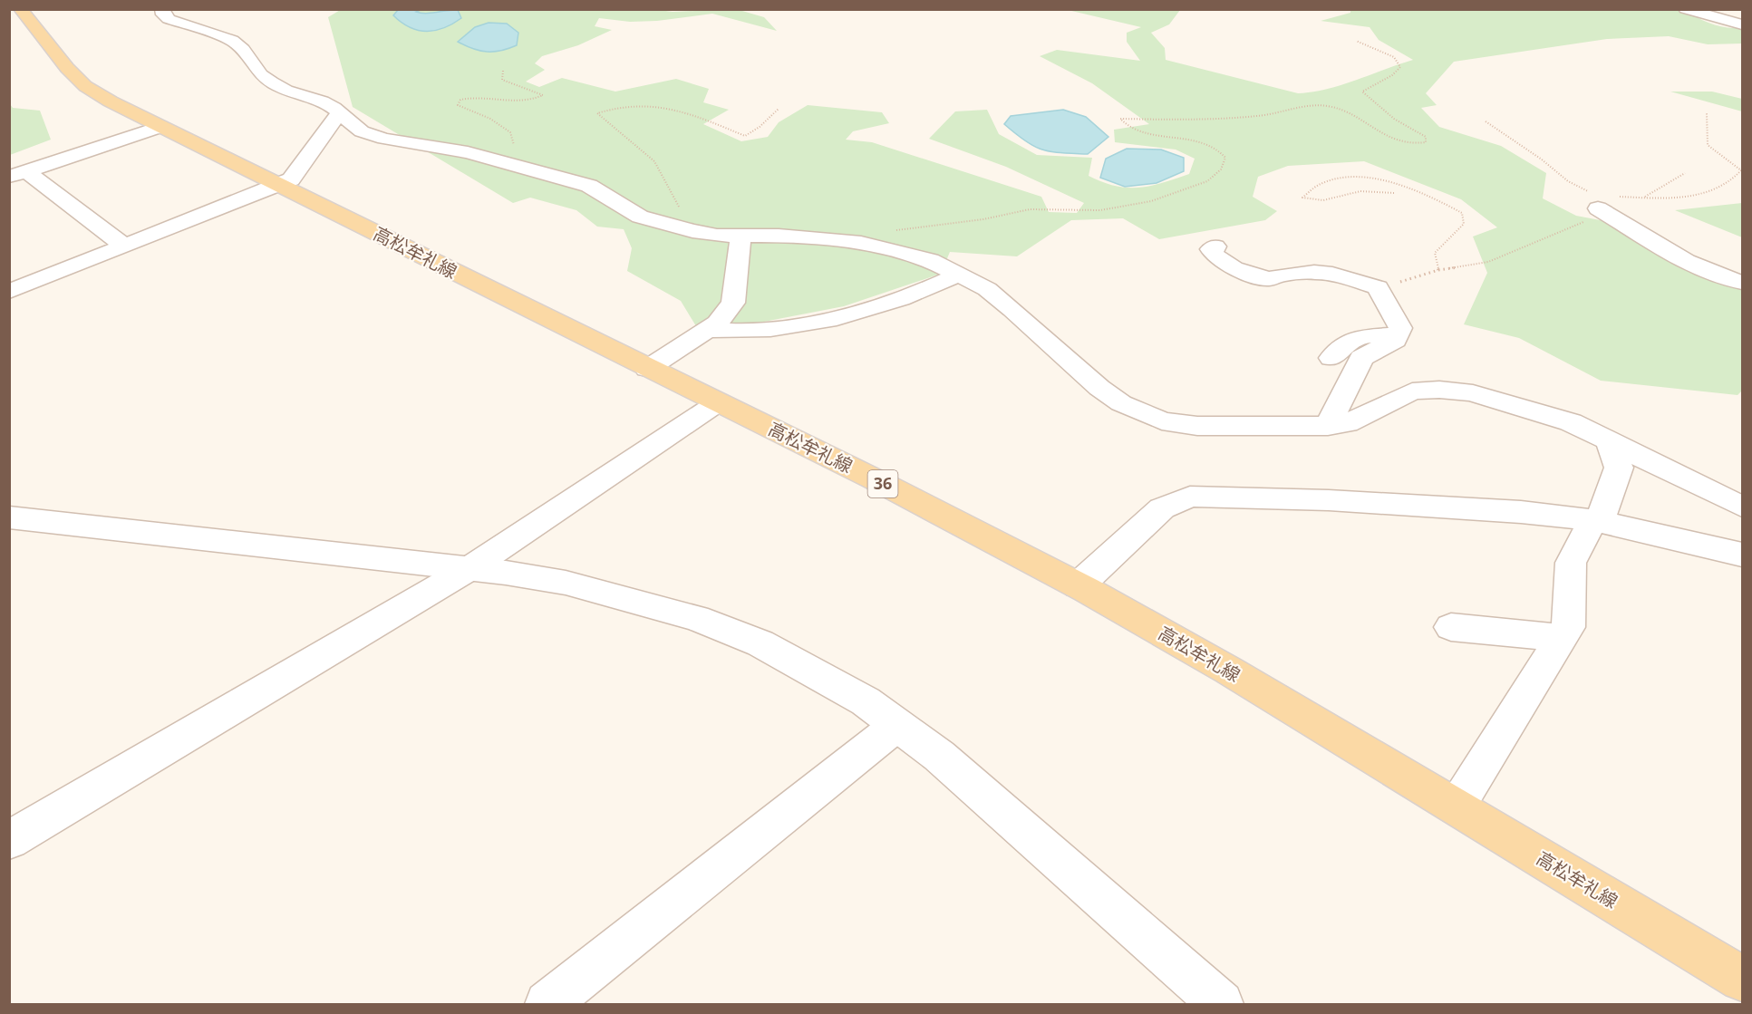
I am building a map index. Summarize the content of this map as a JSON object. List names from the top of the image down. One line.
{"streets":{"main road":["高松牟礼線","36"]}}
